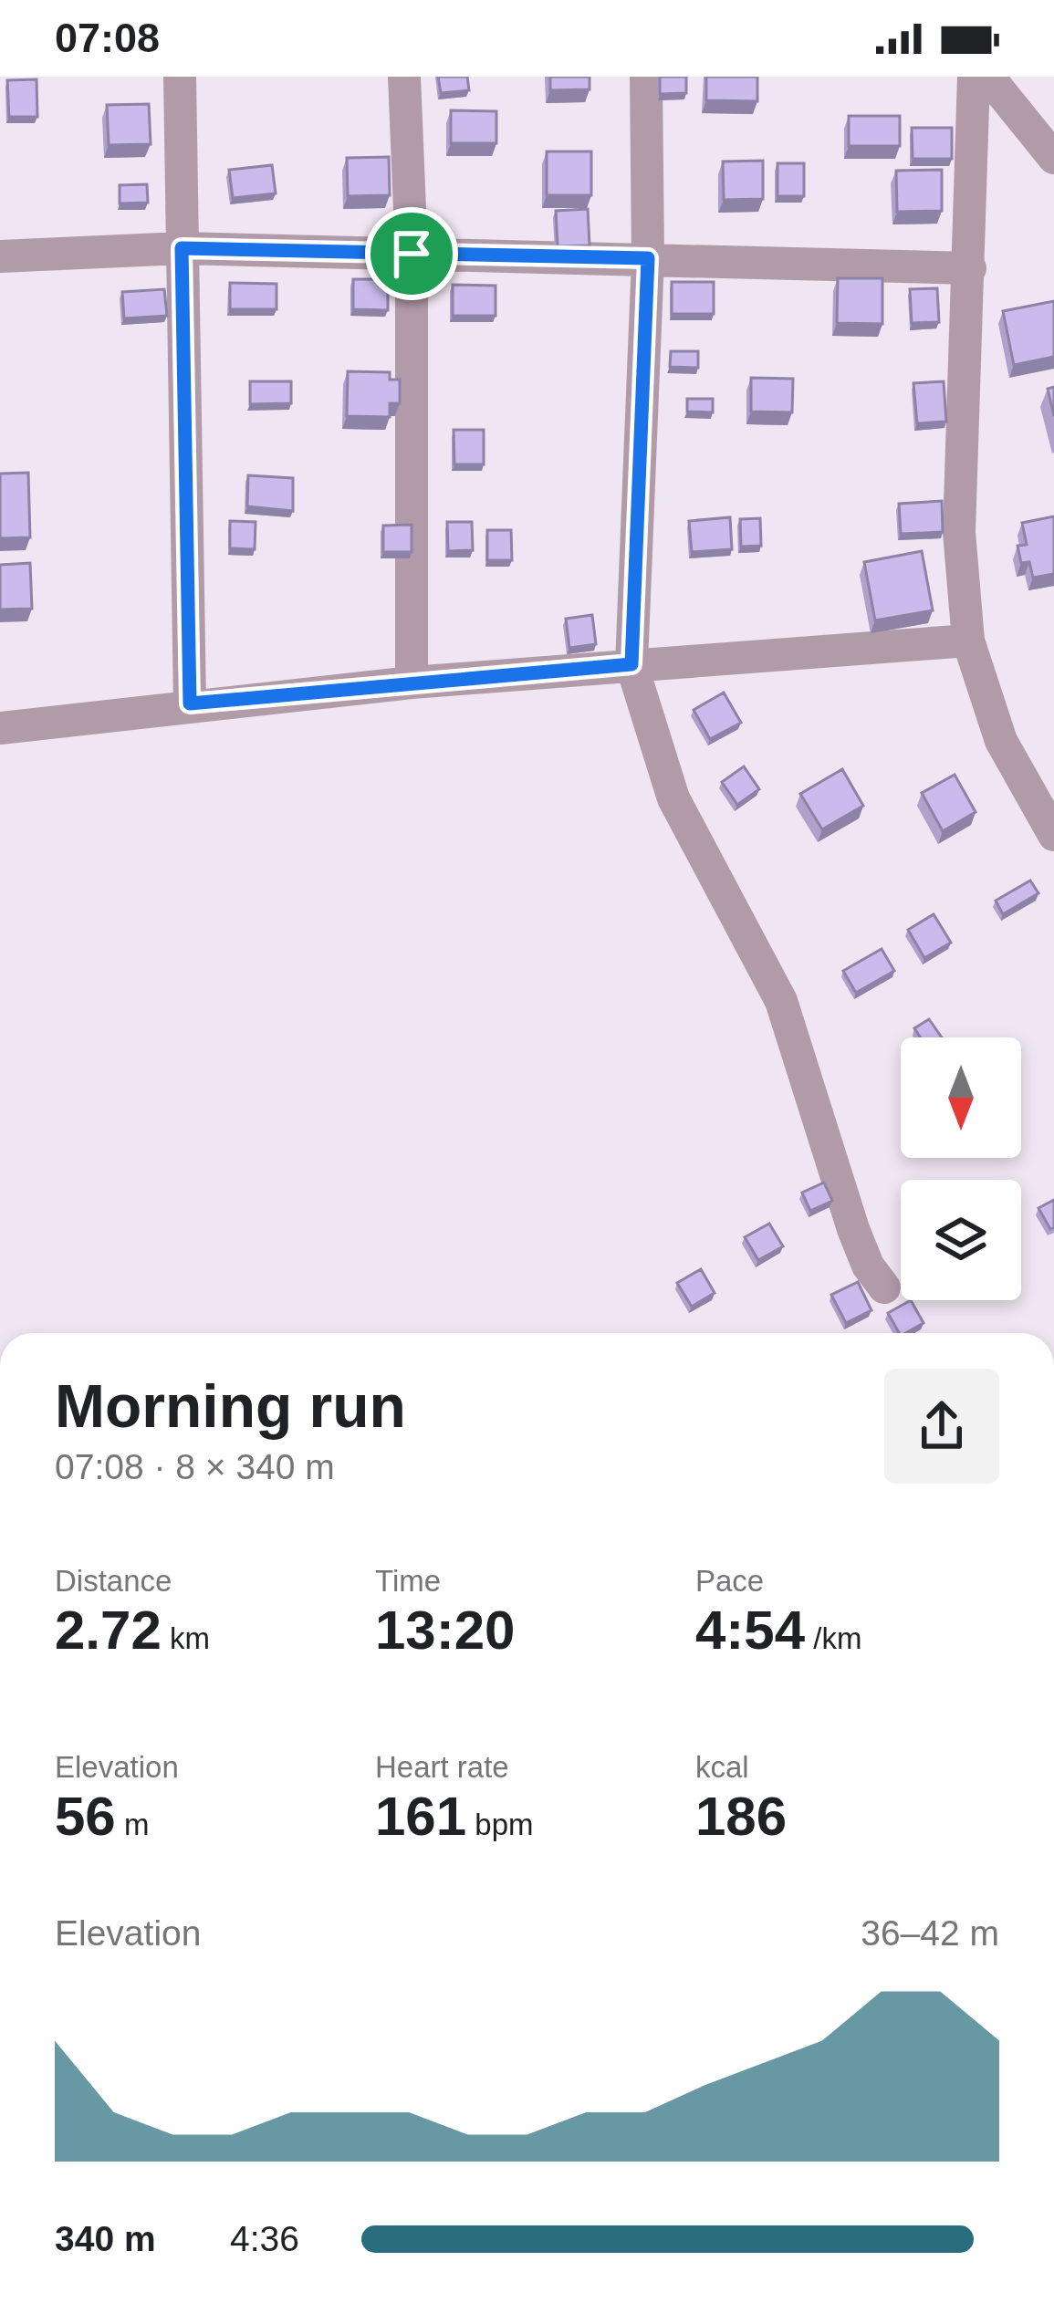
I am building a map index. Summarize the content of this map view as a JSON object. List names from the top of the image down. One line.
{"north":"bottom","page":{"status":"07:08","heading":["Morning run","07:08 · 8 × 340 m"],"stats":[["Distance","2.72 km"],["Time","13:20"],["Pace","4:54 /km"],["Elevation","56 m"],["Heart rate","161 bpm"],["kcal","186"]],"chart":["Elevation","36–42 m"],"list":[{"name":"340 m","note":"4:36"}]}}
